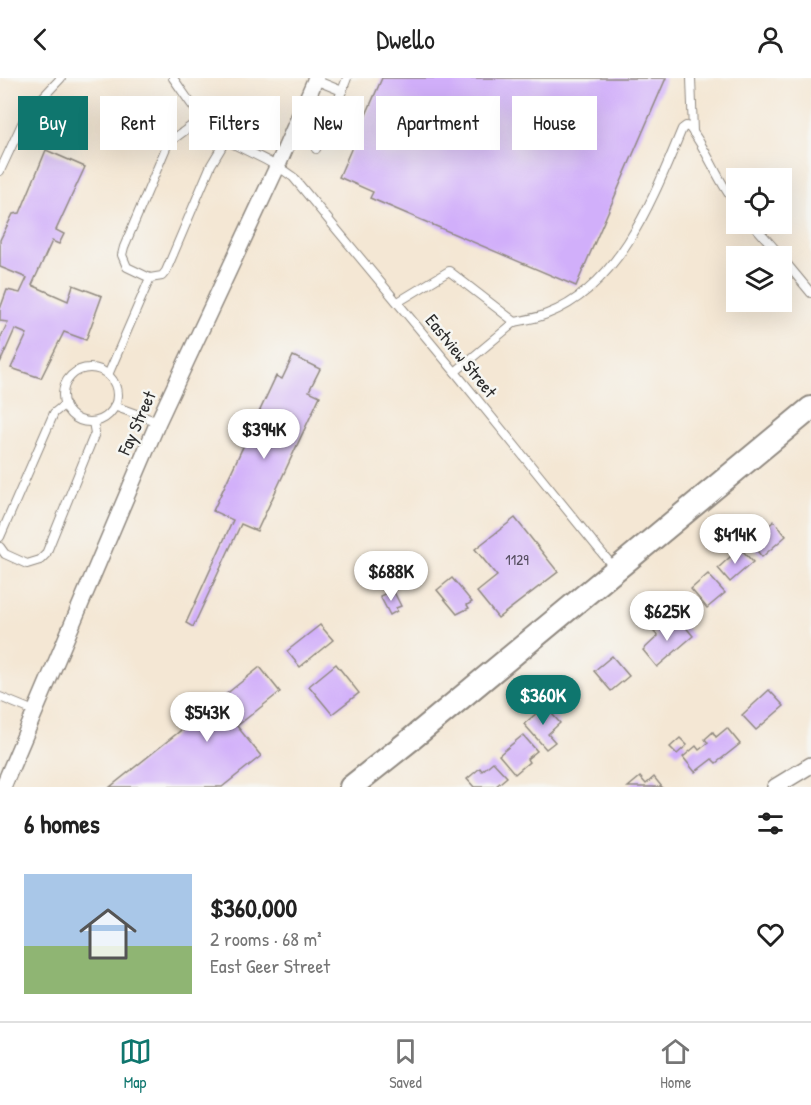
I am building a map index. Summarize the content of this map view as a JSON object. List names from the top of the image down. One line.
{"streets":{"street":["Fay Street"],"lane":["Eastview Street"]},"crossings":[["Eastview Street","Fay Street"]],"house_numbers":["1129"],"page":{"header":"Dwello","chip":["Buy","Rent","Filters","New","Apartment","House"],"price":["$394K","$414K","$688K","$625K","$360K","$543K"],"heading":"6 homes","list":[{"name":"$360,000","note":"2 rooms · 68 m² · East Geer Street"}],"tabs":["Map","Saved","Home"]}}
